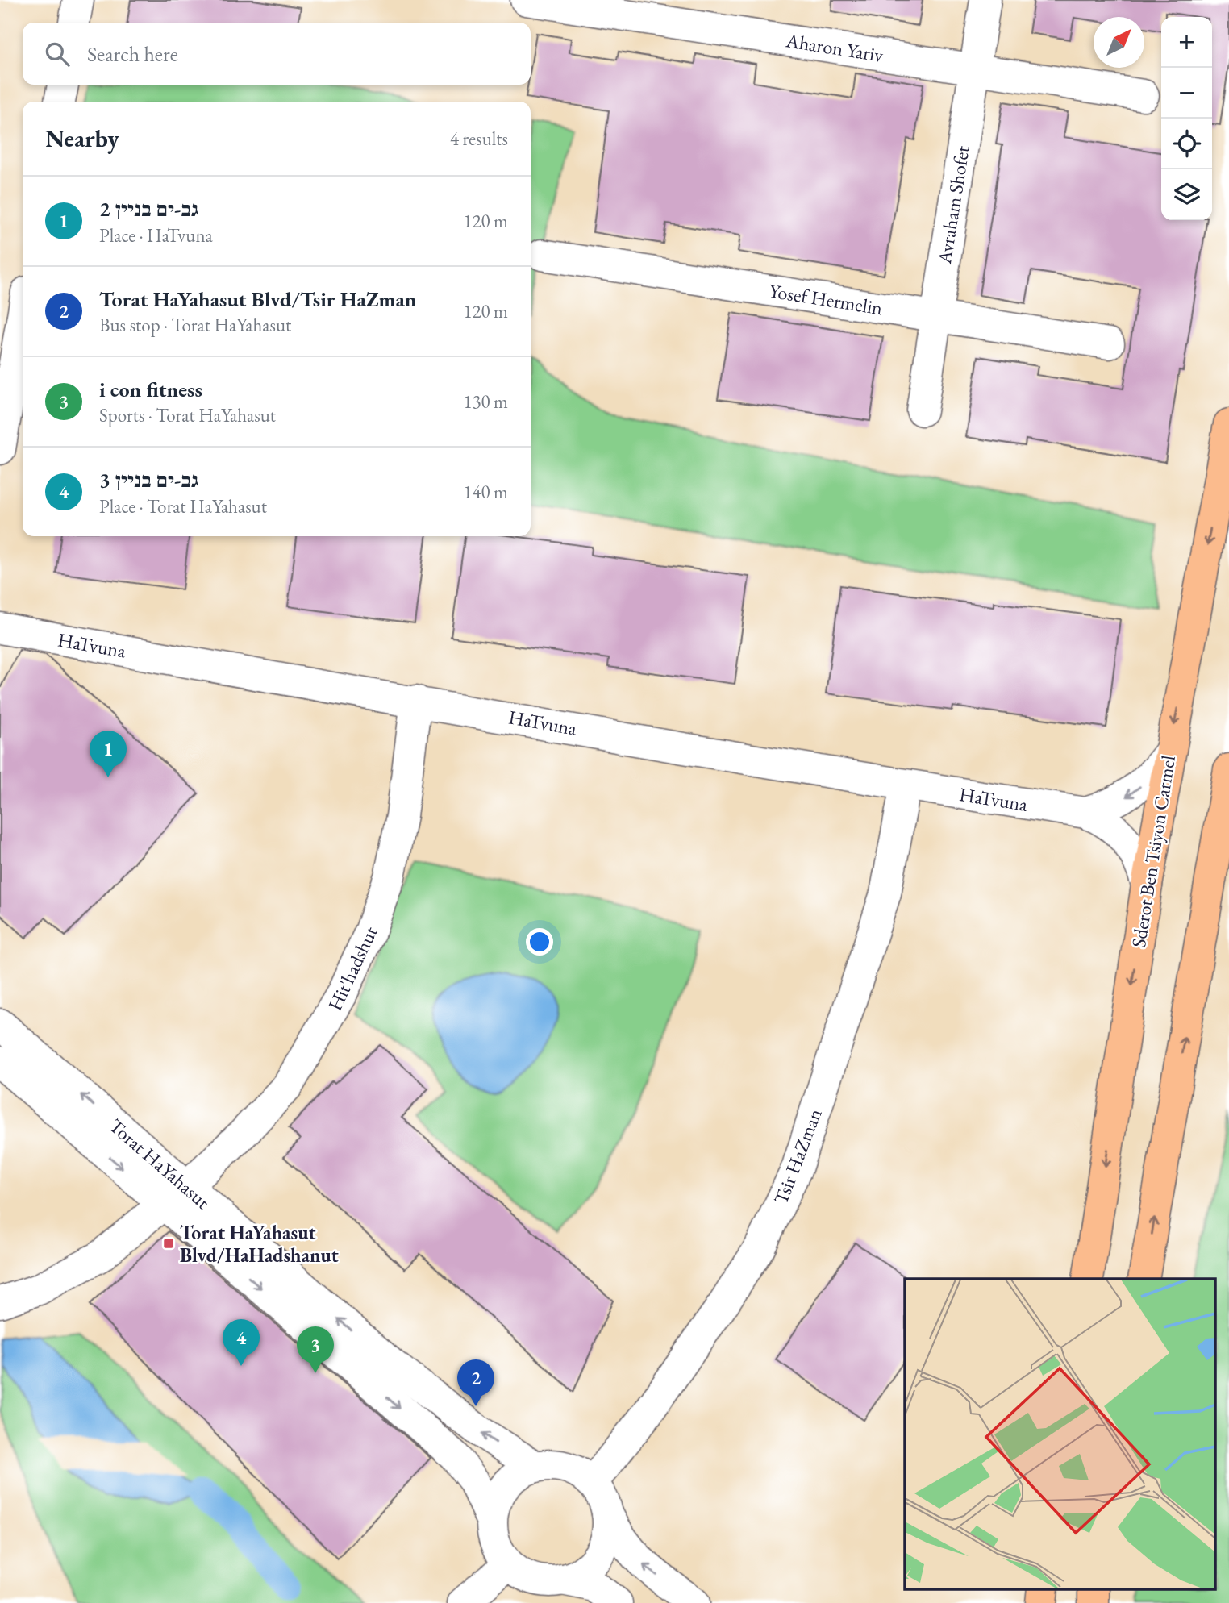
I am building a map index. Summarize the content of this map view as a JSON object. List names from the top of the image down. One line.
{"streets":{"main road":["Sderot Ben Tsiyon Carmel"],"street":["Aharon Yariv","Avraham Shofet","Yosef Hermelin","HaTvuna","Hit'hadshut","Tsir HaZman","Torat HaYahasut"]},"crossings":[["Aharon Yariv","Avraham Shofet"],["Avraham Shofet","Yosef Hermelin"],["HaTvuna","Sderot Ben Tsiyon Carmel"],["HaTvuna","Hit'hadshut"],["HaTvuna","Tsir HaZman"],["Hit'hadshut","Torat HaYahasut"],["Tsir HaZman","Torat HaYahasut"]],"places":{"transit":["Torat HaYahasut Blvd/HaHadshanut"]},"north":"top right","page":{"map_buttons":["+","−"],"search":"Search here","heading":["Nearby","4 results"],"list":[{"mark":"1","name":"גב-ים בניין 2","note":"Place · HaTvuna","value":"120 m"},{"mark":"2","name":"Torat HaYahasut Blvd/Tsir HaZman","note":"Bus stop · Torat HaYahasut","value":"120 m"},{"mark":"3","name":"i con fitness","note":"Sports · Torat HaYahasut","value":"130 m"},{"mark":"4","name":"גב-ים בניין 3","note":"Place · Torat HaYahasut","value":"140 m"}],"pins":["1","4","3","2"]}}
